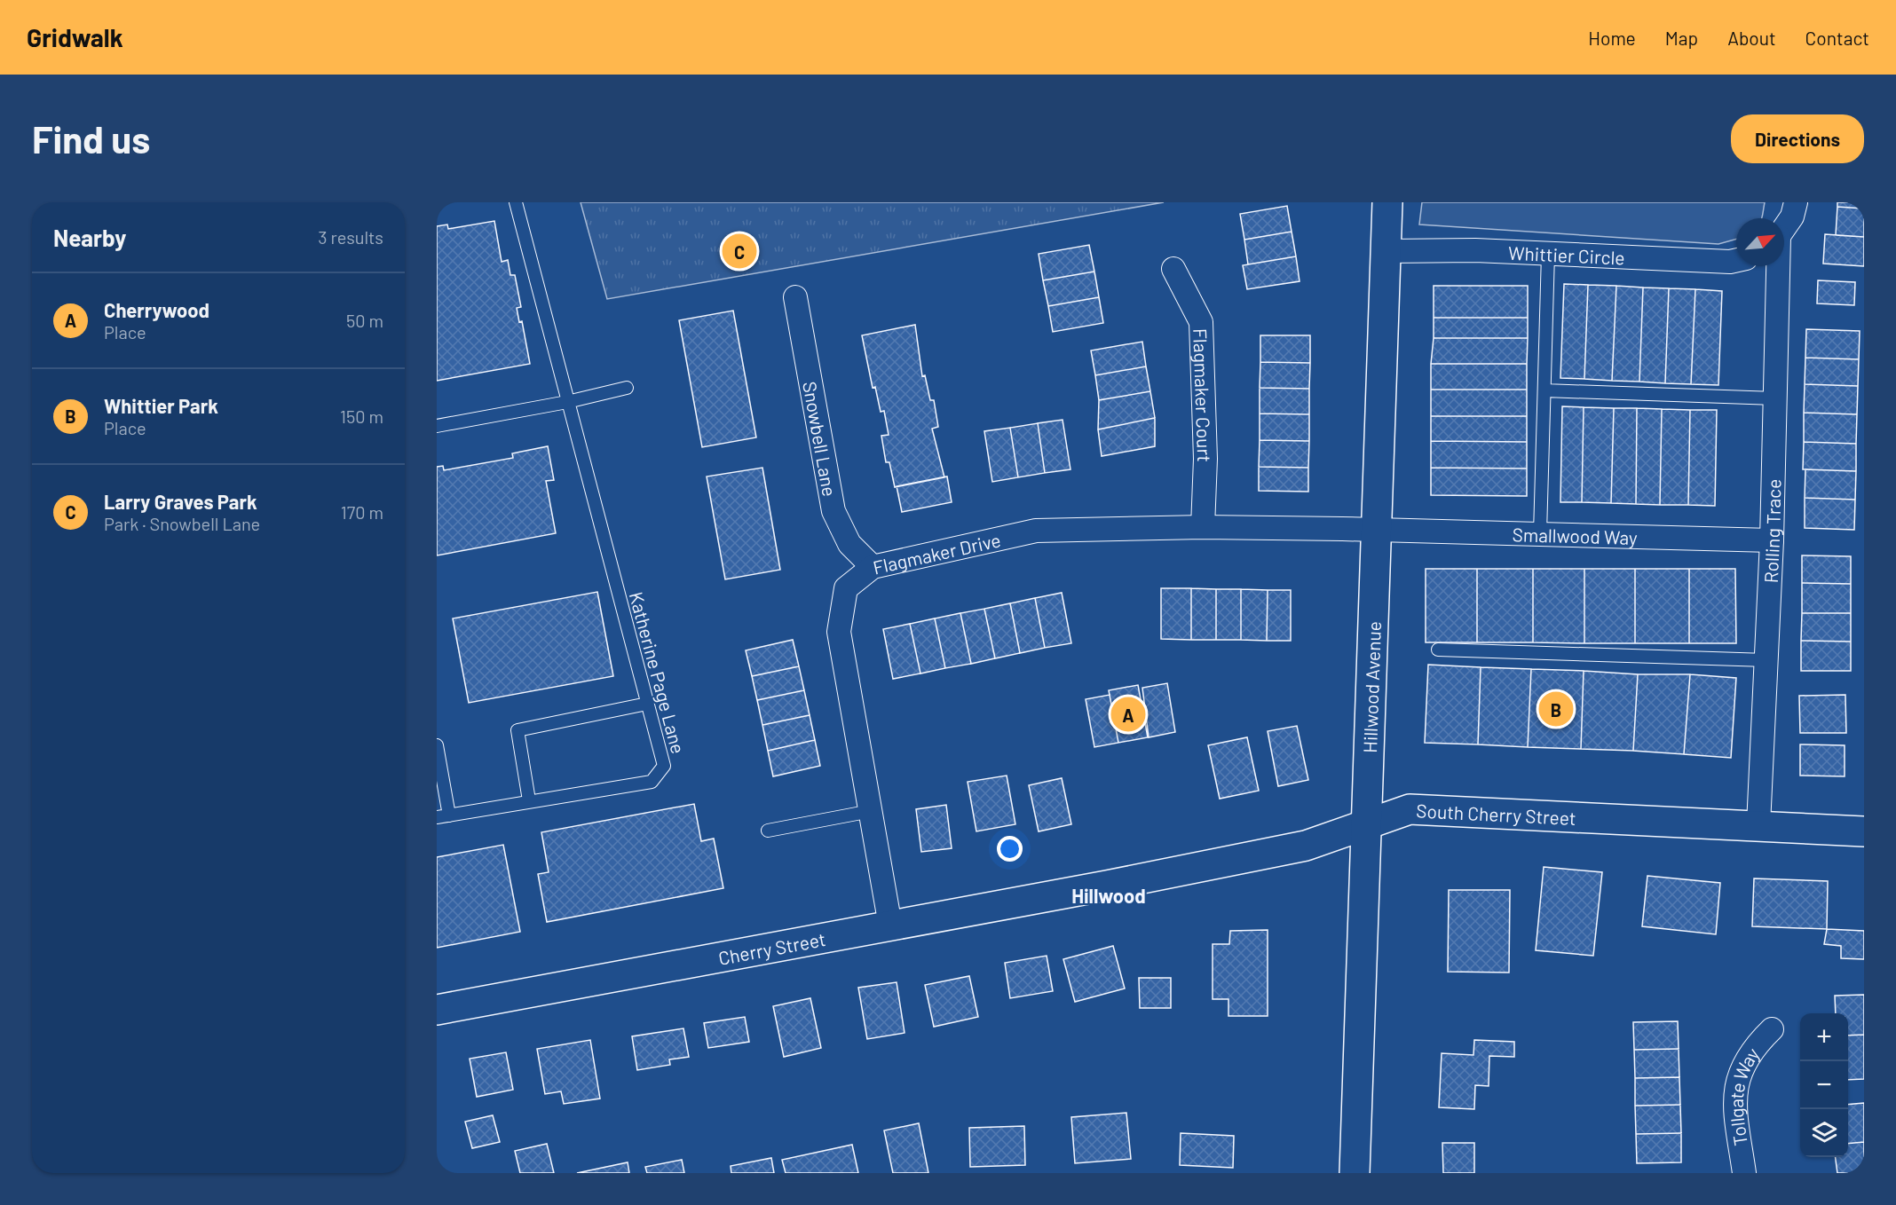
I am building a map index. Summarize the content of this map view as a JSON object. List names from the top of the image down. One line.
{"streets":{"street":["Whittier Circle","Flagmaker Court","Snowbell Lane","Rolling Trace","Smallwood Way","Flagmaker Drive","Hillwood Avenue","South Cherry Street","Cherry Street","Tollgate Way"],"lane":["Katherine Page Lane"]},"crossings":[["Whittier Circle","Hillwood Avenue"],["Flagmaker Court","Flagmaker Drive"],["Snowbell Lane","Flagmaker Drive"],["Rolling Trace","Smallwood Way"],["Rolling Trace","South Cherry Street"],["Smallwood Way","Flagmaker Drive"],["Smallwood Way","Hillwood Avenue"],["Flagmaker Drive","Hillwood Avenue"],["Flagmaker Drive","Cherry Street"],["Hillwood Avenue","South Cherry Street"],["South Cherry Street","Cherry Street"]],"districts":["Hillwood"],"north":"top right","page":{"header":"Gridwalk","nav":["Home","Map","About","Contact"],"buttons":"Directions","title":"Find us","heading":["Nearby","3 results"],"pins":["C","B","A"],"list":[{"mark":"A","name":"Cherrywood","note":"Place","value":"50 m"},{"mark":"B","name":"Whittier Park","note":"Place","value":"150 m"},{"mark":"C","name":"Larry Graves Park","note":"Park · Snowbell Lane","value":"170 m"}],"map_buttons":["+","−"]}}
